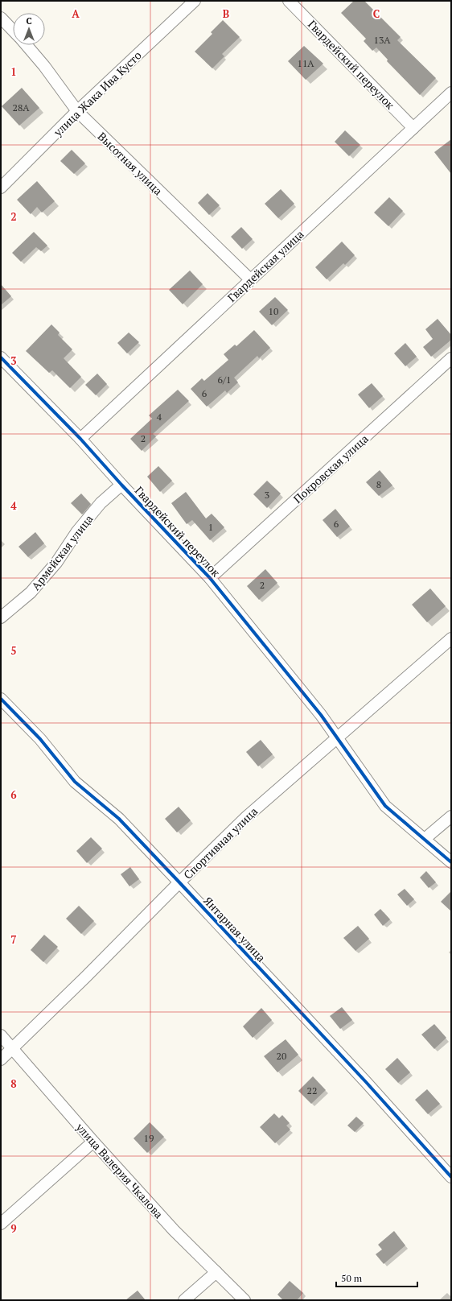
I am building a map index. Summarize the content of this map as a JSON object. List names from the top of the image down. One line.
{"streets":{"street":["Гвардейский переулок","улица Жака Ива Кусто","Высотная улица","Гвардейская улица","Покровская улица","Армейская улица","Спортивная улица","Янтарная улица","улица Валерия Чкалова"]},"crossings":[["Гвардейский переулок","Гвардейская улица"],["Гвардейский переулок","Покровская улица"],["Гвардейский переулок","Армейская улица"],["Гвардейский переулок","Спортивная улица"],["улица Жака Ива Кусто","Высотная улица"],["Высотная улица","Гвардейская улица"],["Спортивная улица","Янтарная улица"],["Спортивная улица","улица Валерия Чкалова"]],"house_numbers":["13А","11А","28А","10","6/1","6","4","2","8","3","6","1","2","20","22","19"],"scale_bar":"50 m","north":"top","grid":{"columns":["A","B","C"],"rows":["1","2","3","4","5","6","7","8","9"]}}
